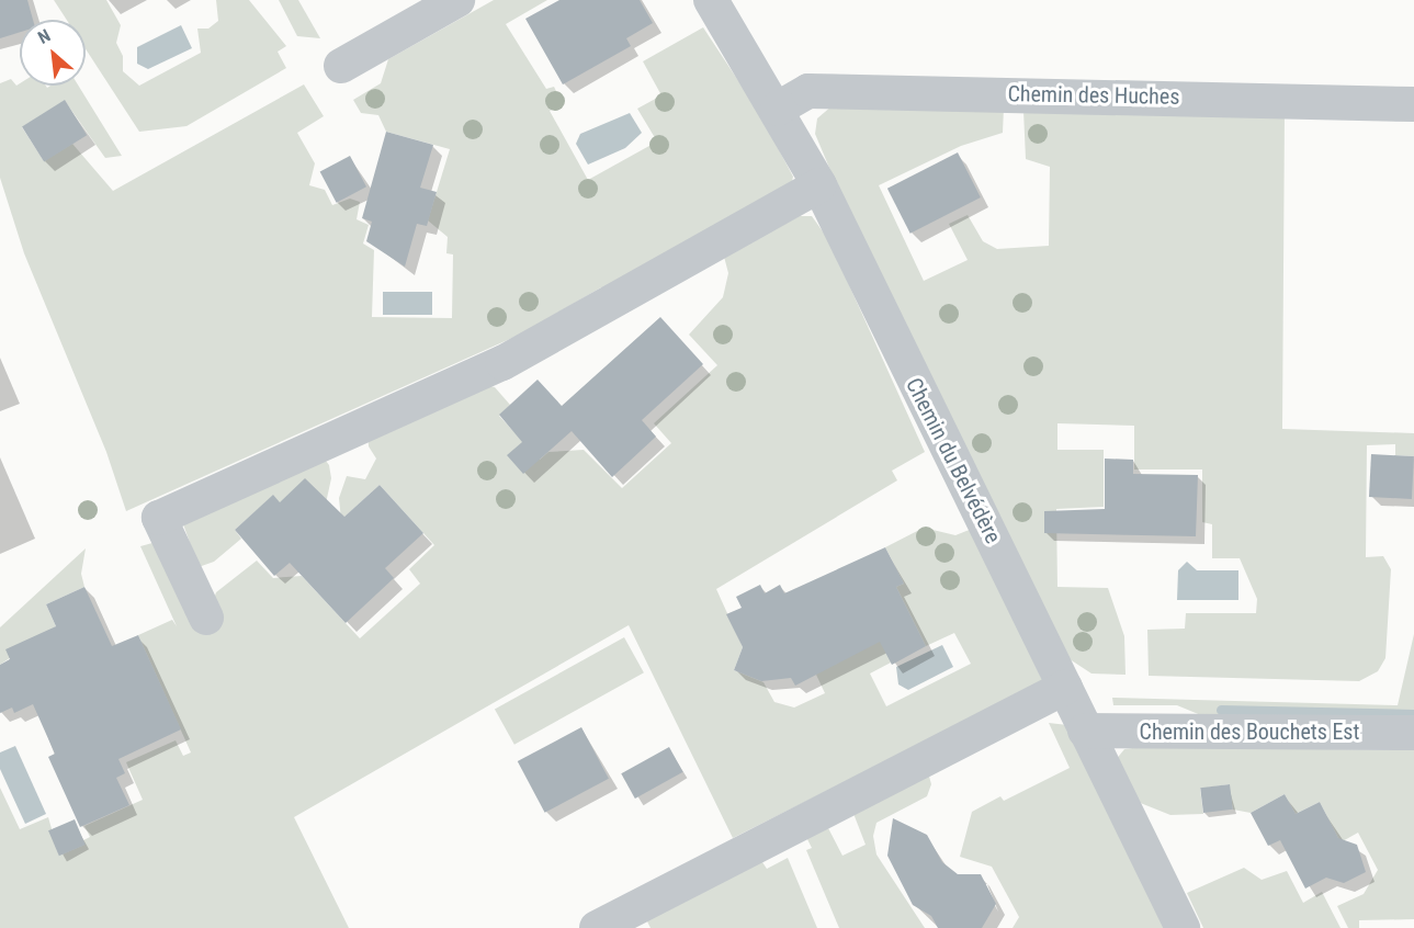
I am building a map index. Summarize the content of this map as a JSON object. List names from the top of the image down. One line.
{"streets":{"street":["Chemin des Huches","Chemin du Belvédère","Chemin des Bouchets Est"]},"crossings":[["Chemin des Huches","Chemin du Belvédère"],["Chemin du Belvédère","Chemin des Bouchets Est"]],"north":"top left"}
